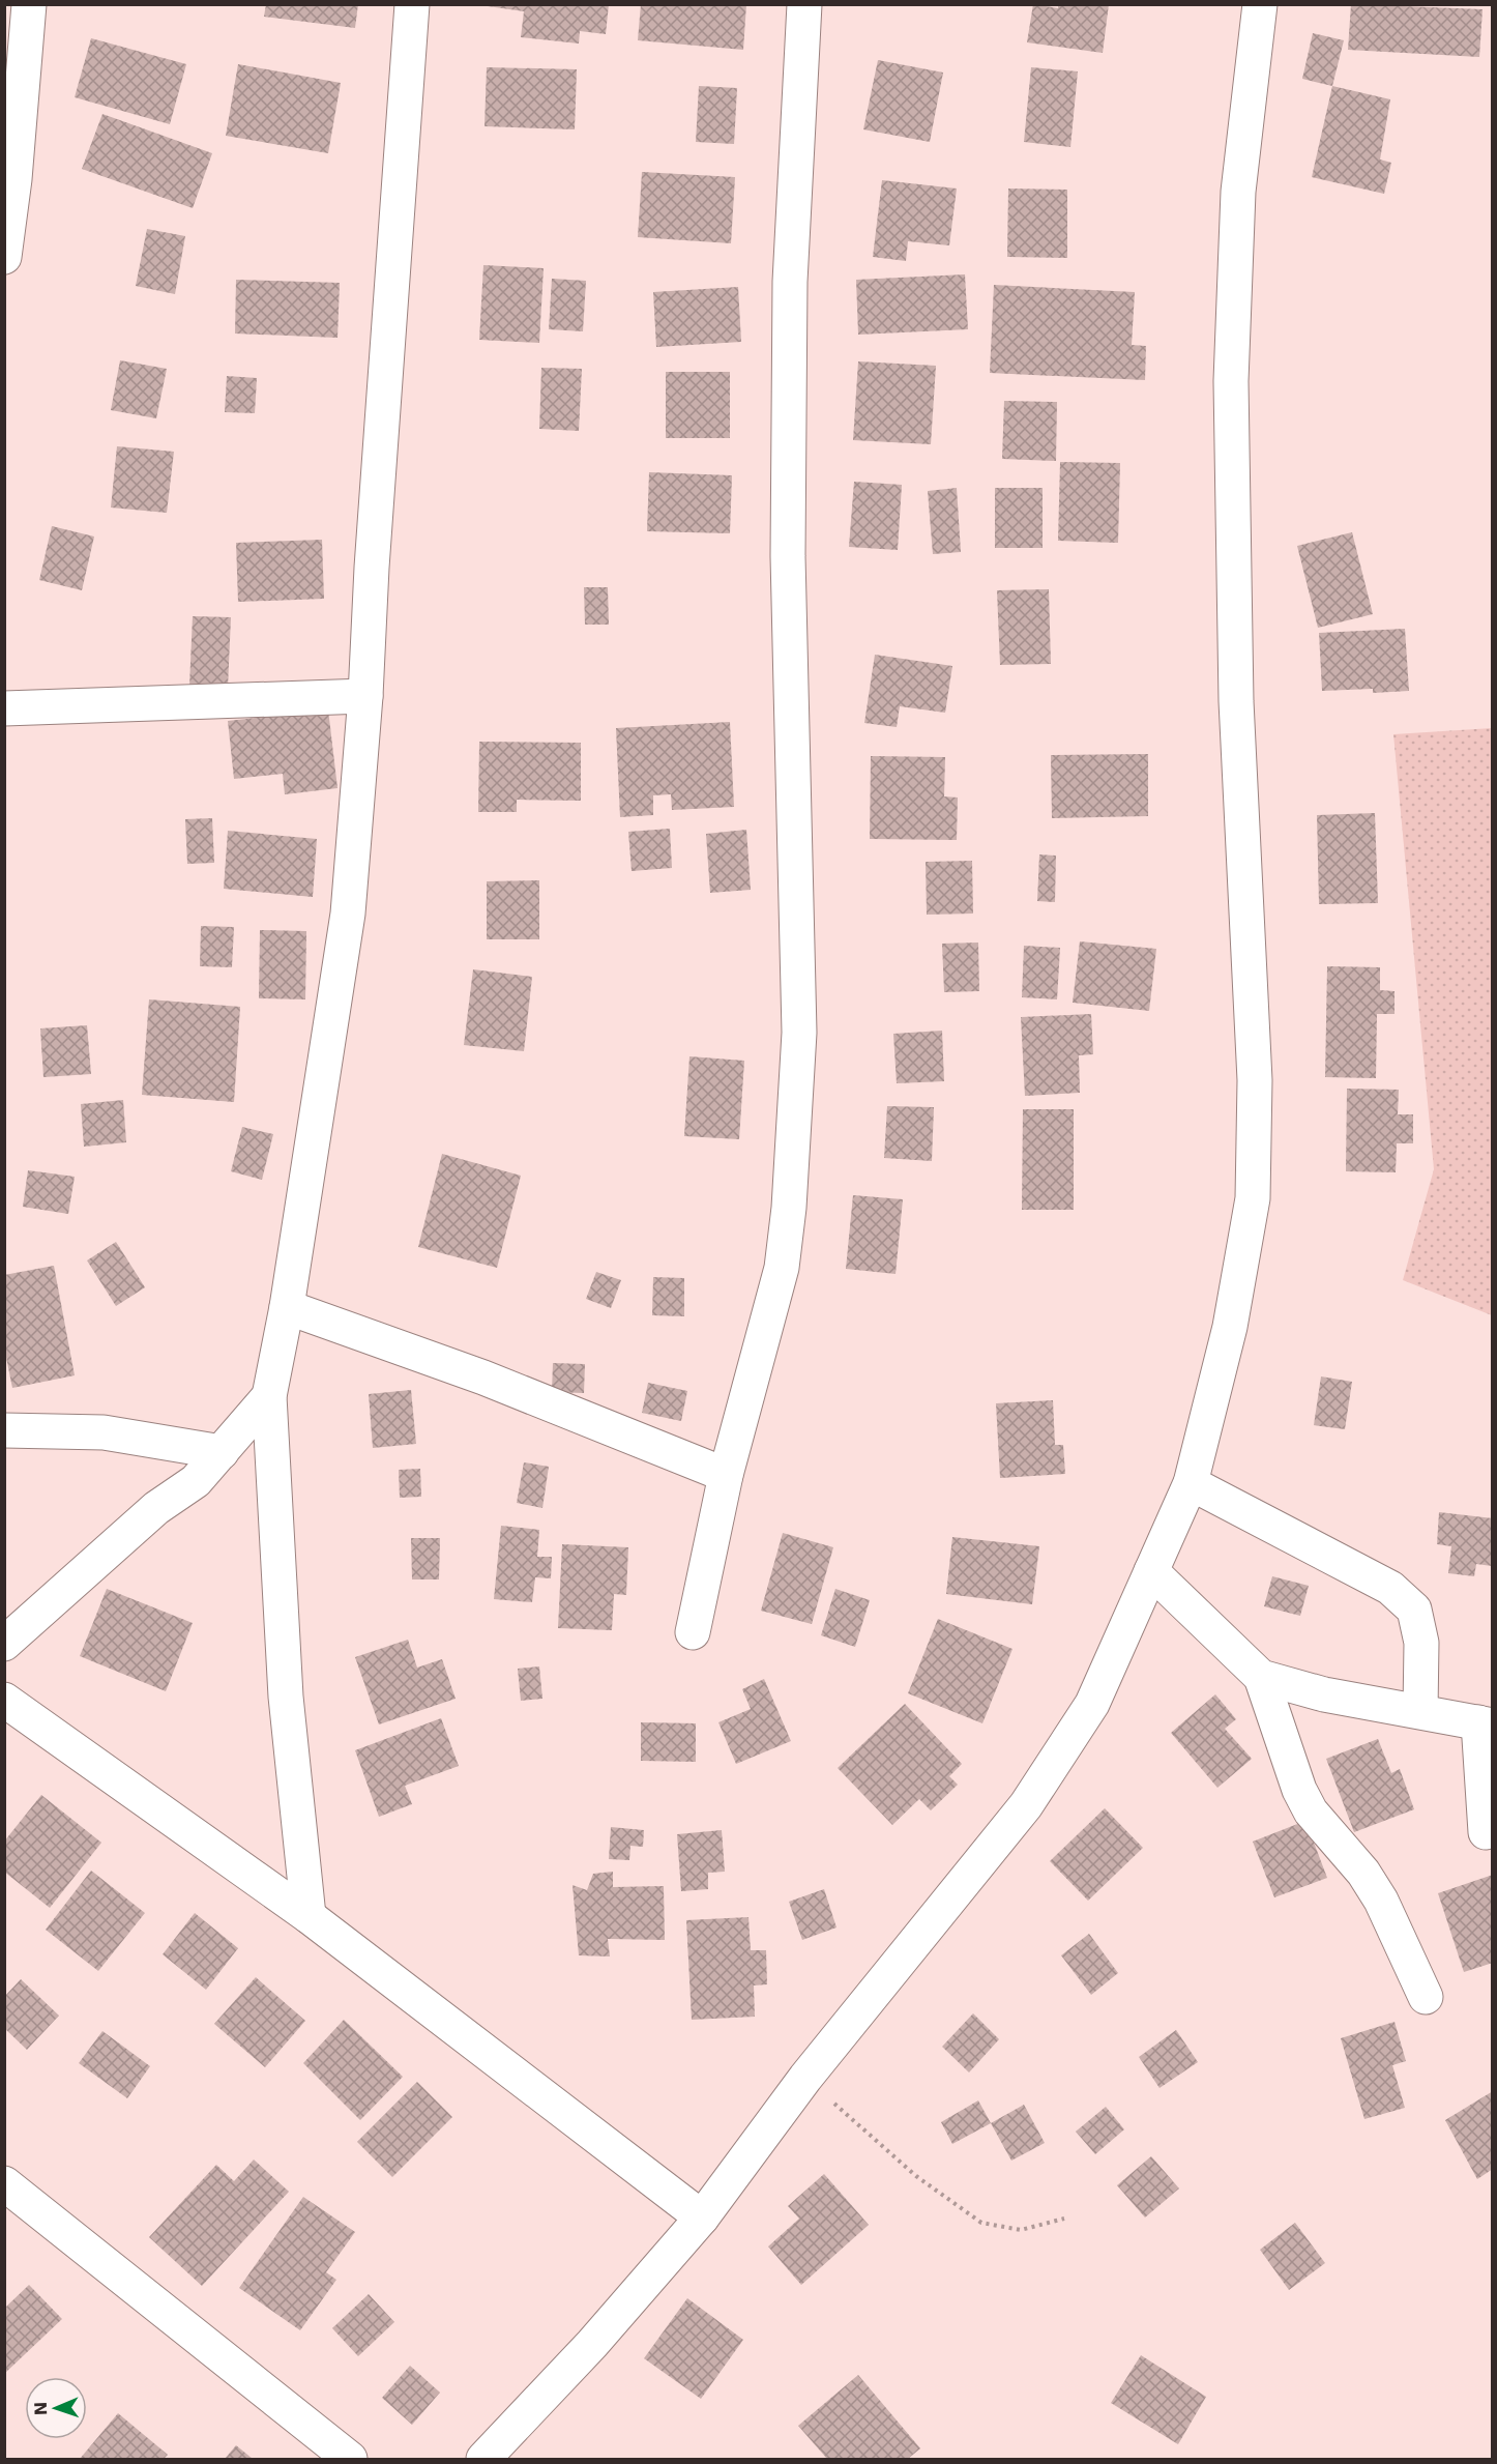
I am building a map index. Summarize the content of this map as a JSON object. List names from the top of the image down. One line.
{"north":"left"}
